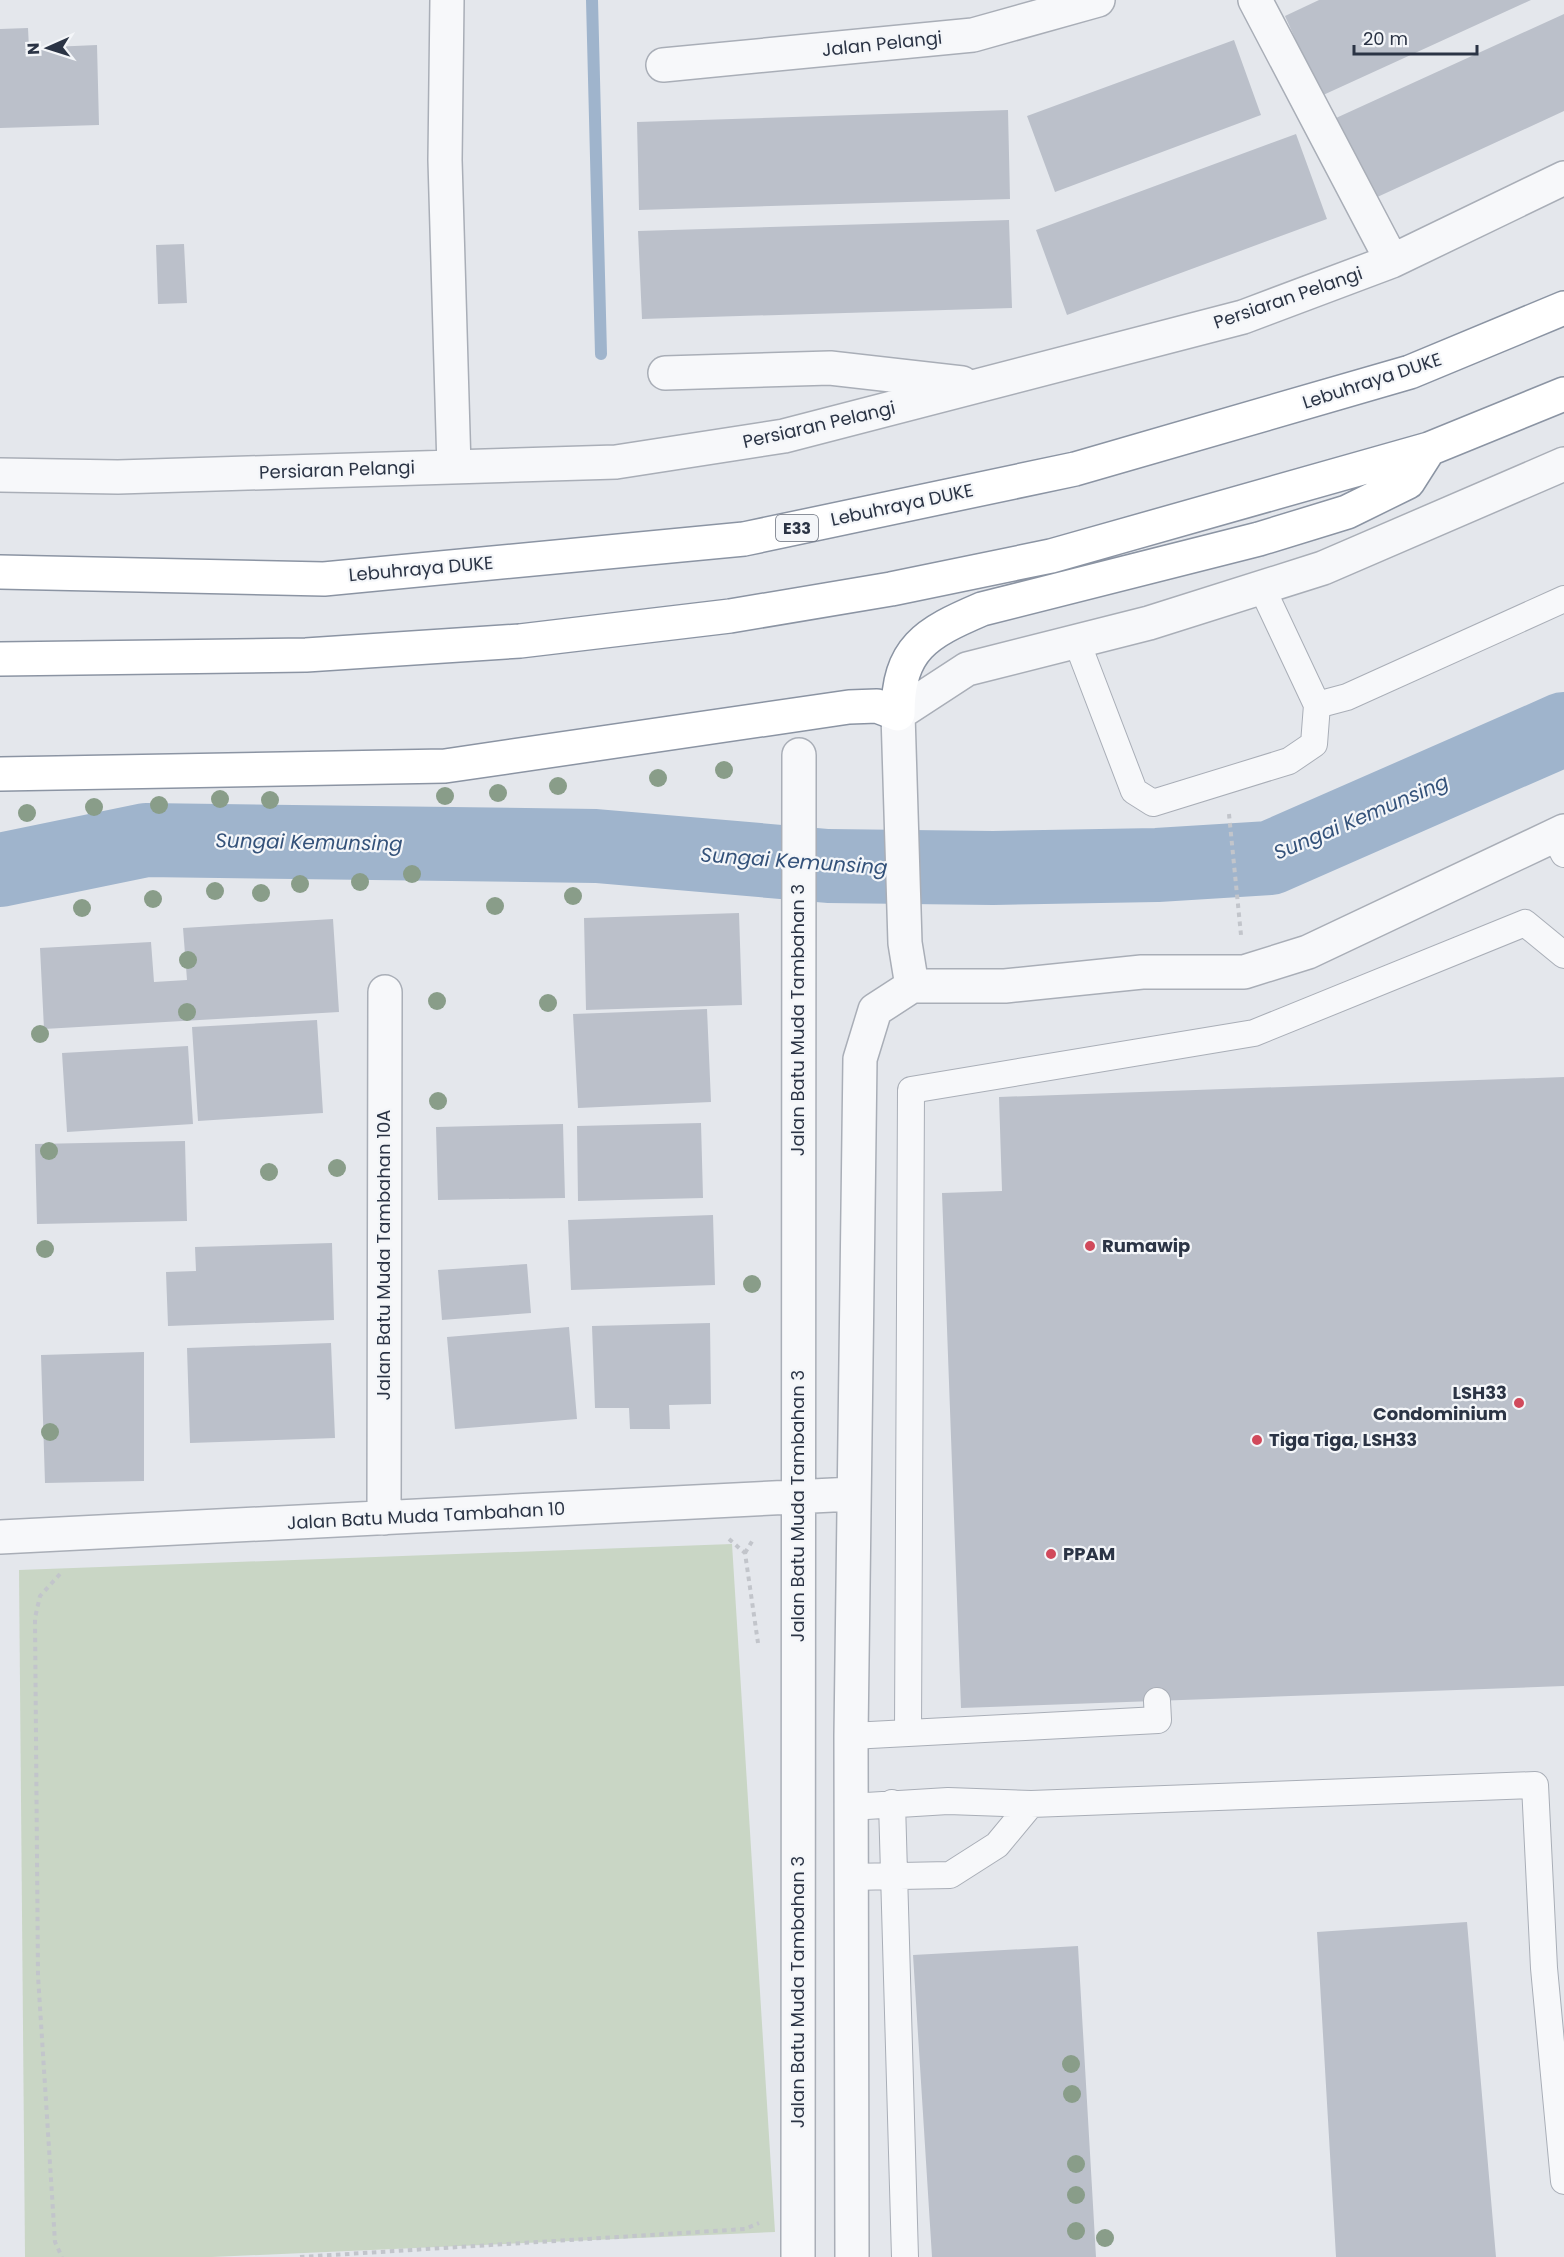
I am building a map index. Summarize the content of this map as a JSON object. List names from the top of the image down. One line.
{"streets":{"highway":["Lebuhraya DUKE","E33"],"street":["Jalan Pelangi","Persiaran Pelangi","Jalan Batu Muda Tambahan 3","Jalan Batu Muda Tambahan 10A","Jalan Batu Muda Tambahan 10"]},"crossings":[["Jalan Batu Muda Tambahan 3","Jalan Batu Muda Tambahan 10"],["Jalan Batu Muda Tambahan 10A","Jalan Batu Muda Tambahan 10"]],"water":["Sungai Kemunsing"],"places":["Rumawip","LSH33 Condominium","Tiga Tiga, LSH33","PPAM"],"scale_bar":"20 m","north":"left"}
